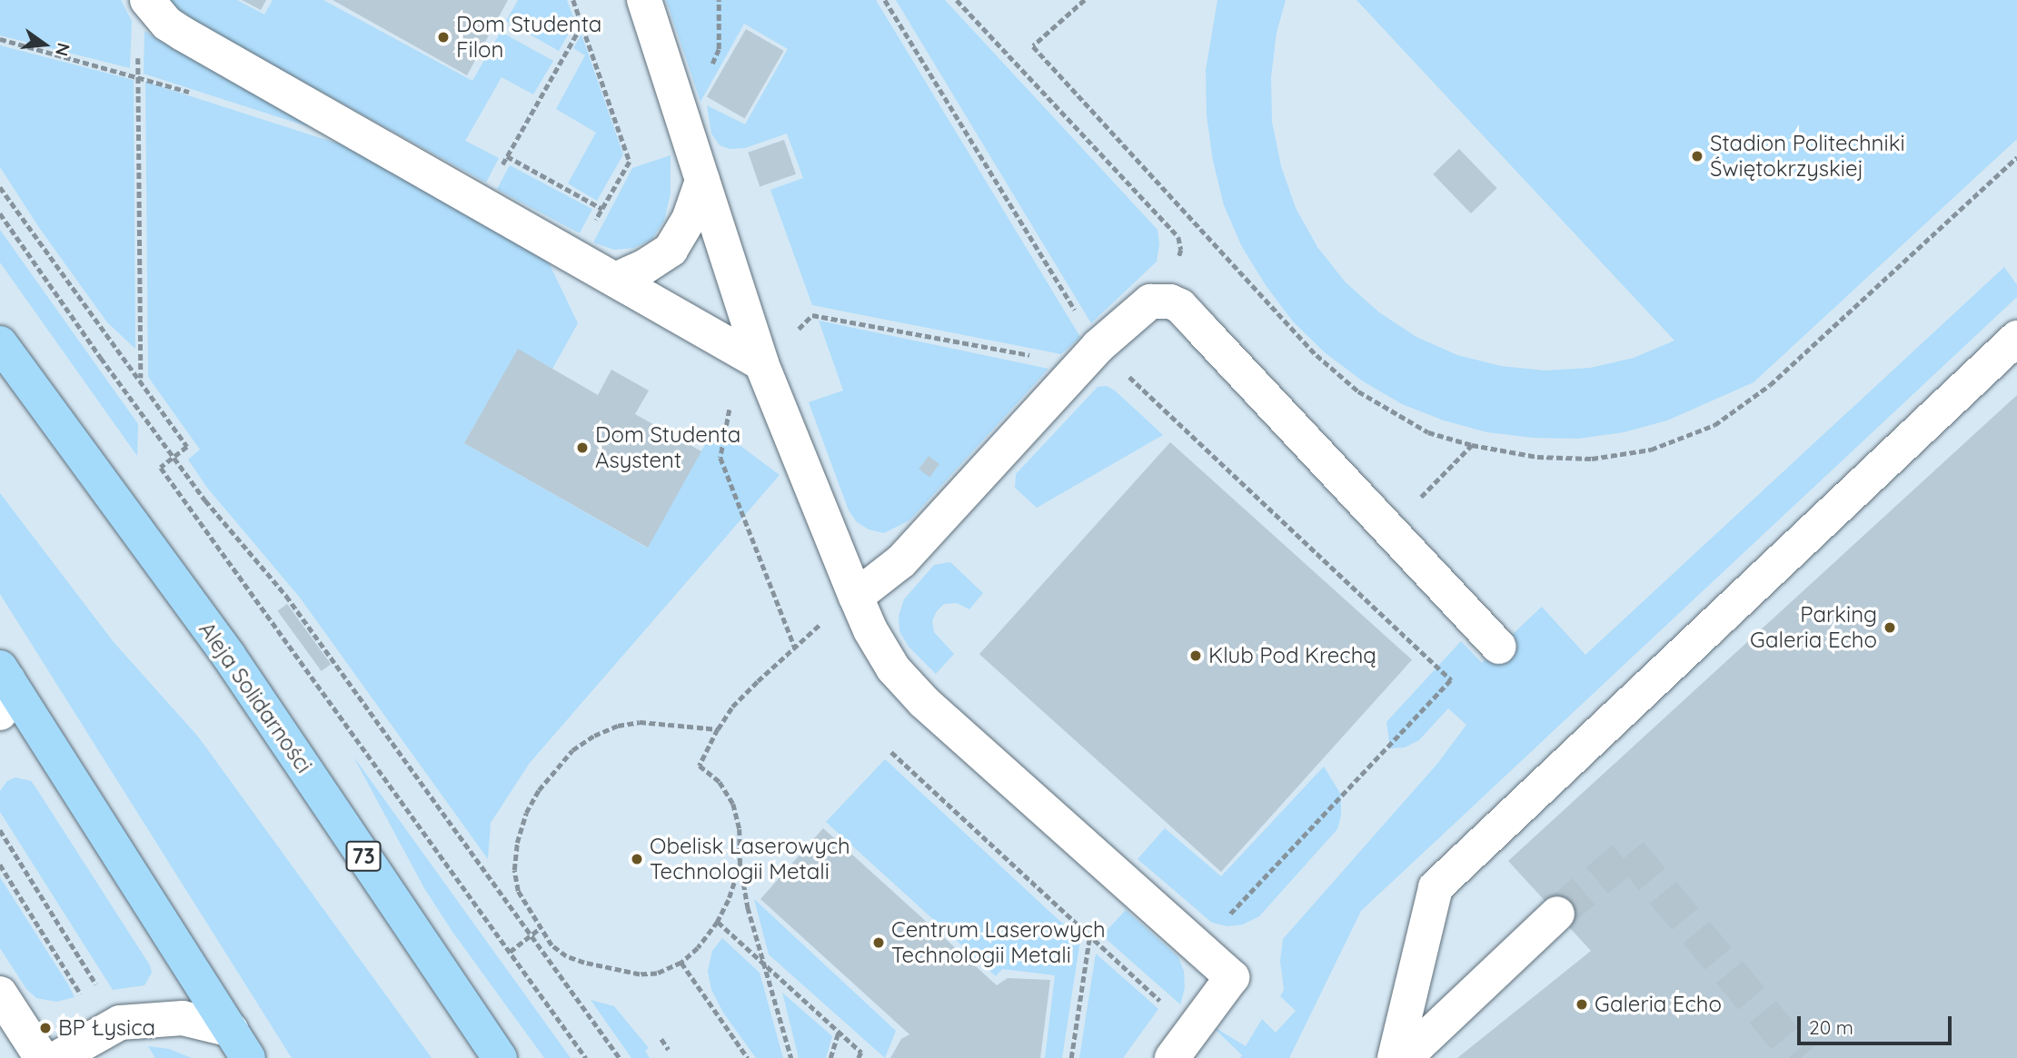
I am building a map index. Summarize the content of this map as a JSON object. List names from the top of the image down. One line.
{"streets":{"main road":["Aleja Solidarności","73"]},"places":["Dom Studenta Filon","Stadion Politechniki Świętokrzyskiej","Dom Studenta Asystent","Parking Galeria Echo","Klub Pod Krechą","Obelisk Laserowych Technologii Metali","Centrum Laserowych Technologii Metali","Galeria Echo","BP Łysica"],"scale_bar":"20 m","north":"right"}
